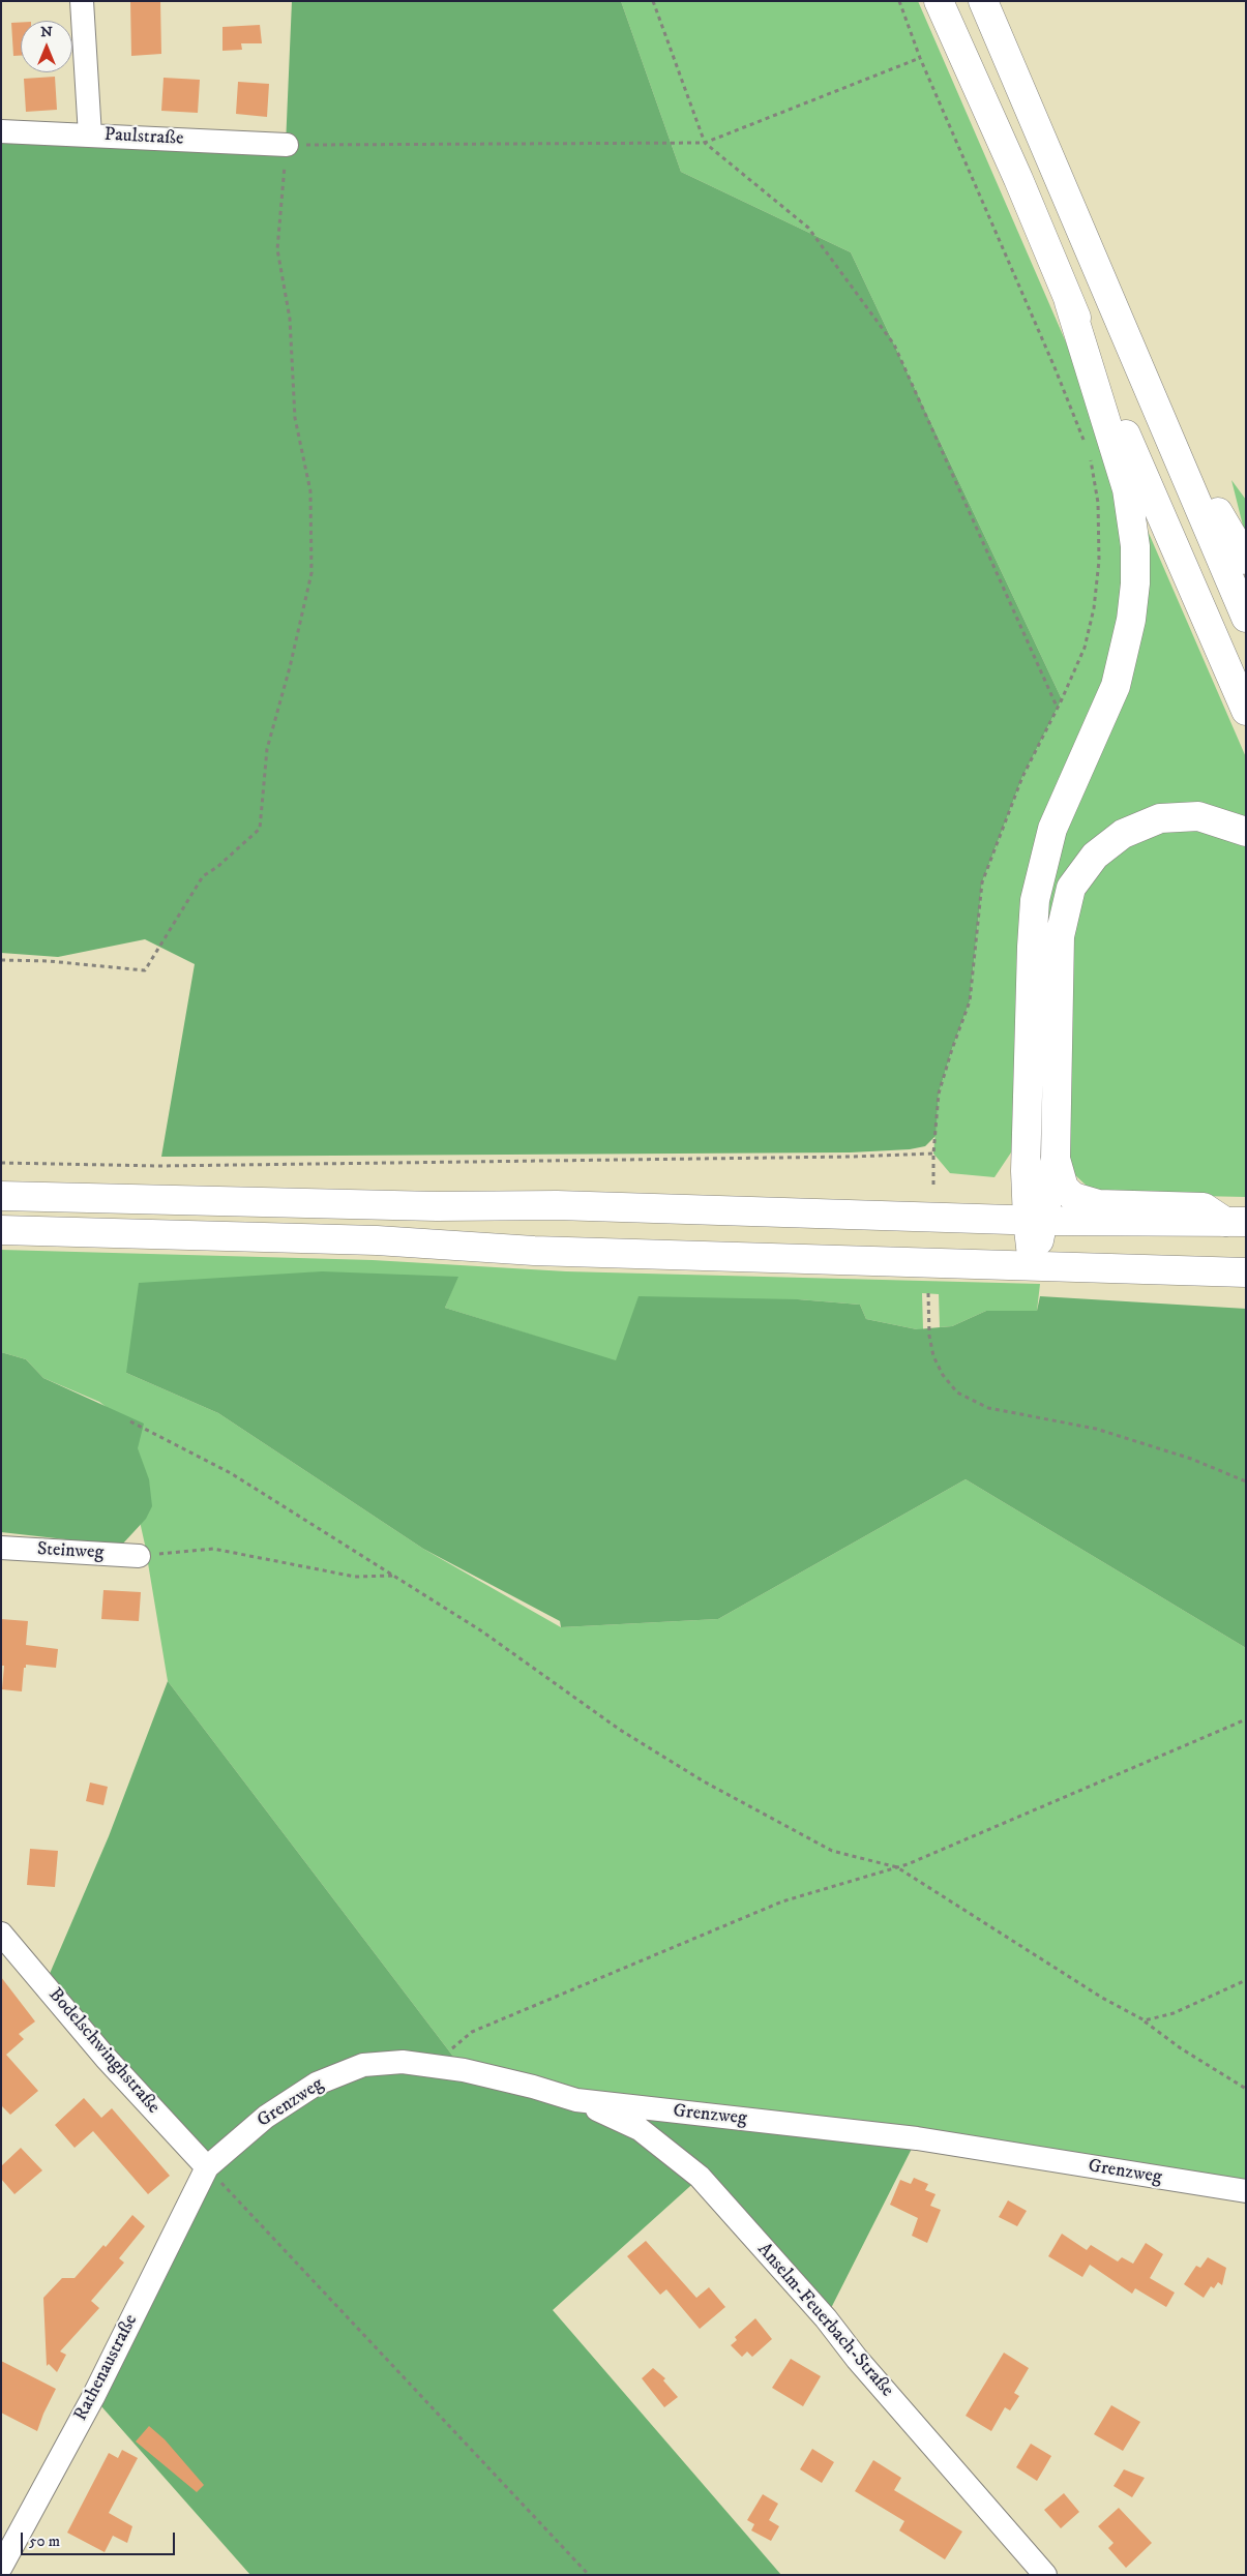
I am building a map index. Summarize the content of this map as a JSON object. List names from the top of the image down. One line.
{"streets":{"street":["Paulstraße","Steinweg","Bodelschwinghstraße","Grenzweg","Anselm-Feuerbach-Straße","Rathenaustraße"]},"crossings":[["Bodelschwinghstraße","Grenzweg"],["Bodelschwinghstraße","Rathenaustraße"],["Grenzweg","Anselm-Feuerbach-Straße"],["Grenzweg","Rathenaustraße"]],"scale_bar":"50 m","north":"top"}
